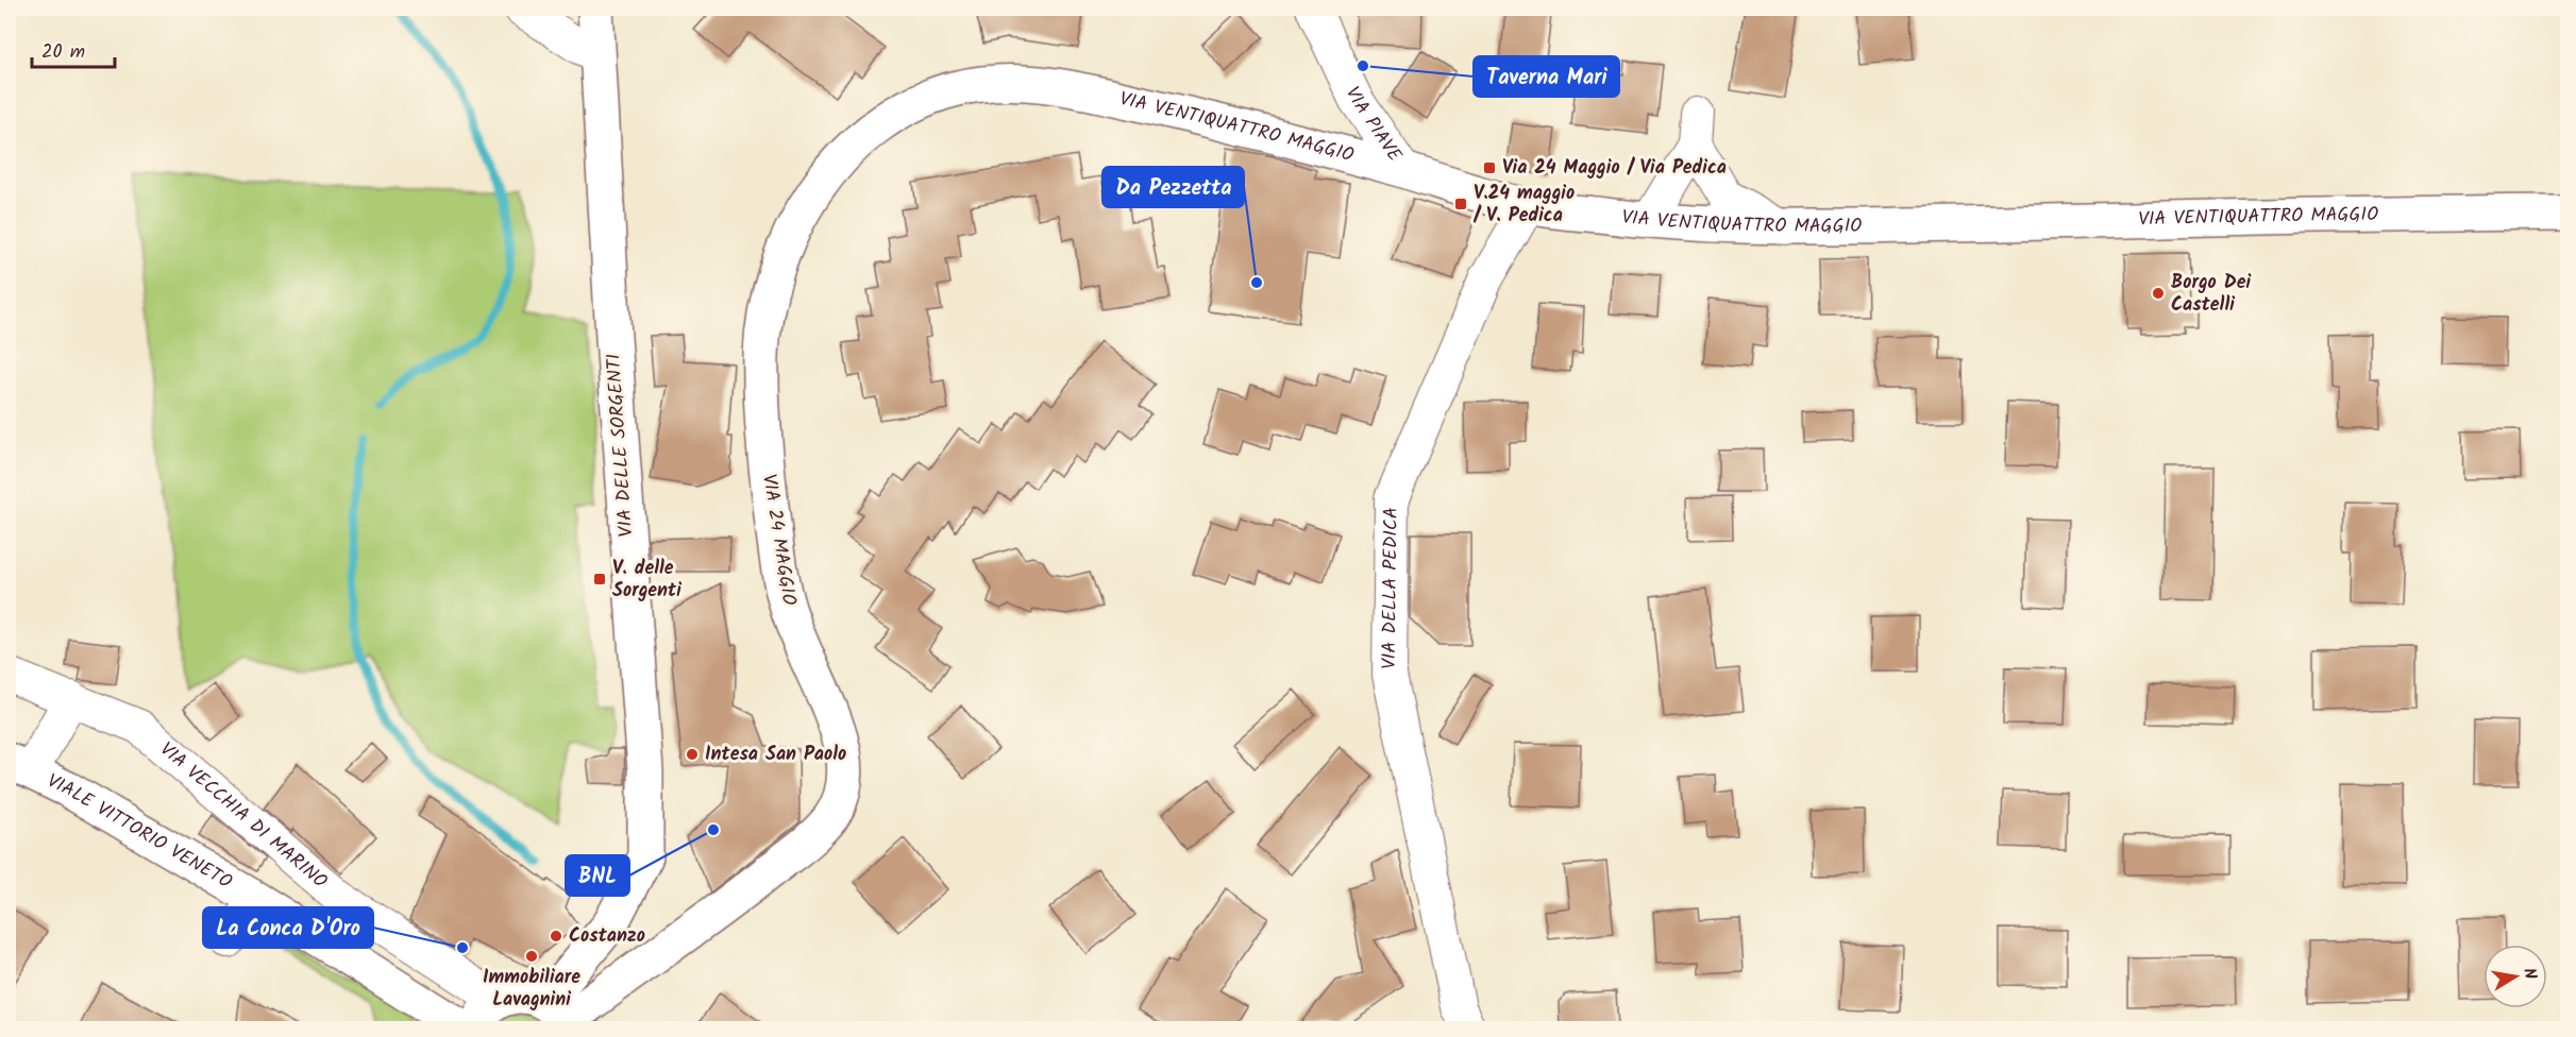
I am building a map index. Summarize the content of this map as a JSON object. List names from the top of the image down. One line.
{"streets":{"main road":["VIA VENTIQUATTRO MAGGIO","VIA DELLE SORGENTI","VIA 24 MAGGIO","VIALE VITTORIO VENETO"],"street":["VIA PIAVE","VIA DELLA PEDICA","VIA VECCHIA DI MARINO"]},"crossings":[["VIA PIAVE","VIA VENTIQUATTRO MAGGIO"],["VIA VENTIQUATTRO MAGGIO","VIA 24 MAGGIO"],["VIA VENTIQUATTRO MAGGIO","VIA DELLA PEDICA"],["VIA DELLE SORGENTI","VIA 24 MAGGIO"]],"places":{"other":["Taverna Mari","Da Pezzetta","Borgo Dei Castelli","Intesa San Paolo","BNL","Costanzo","La Conca D'Oro","Immobiliare Lavagnini"],"transit":["Via 24 Maggio / Via Pedica","V.24 maggio / V. Pedica","V. delle Sorgenti"]},"scale_bar":"20 m","north":"right"}
